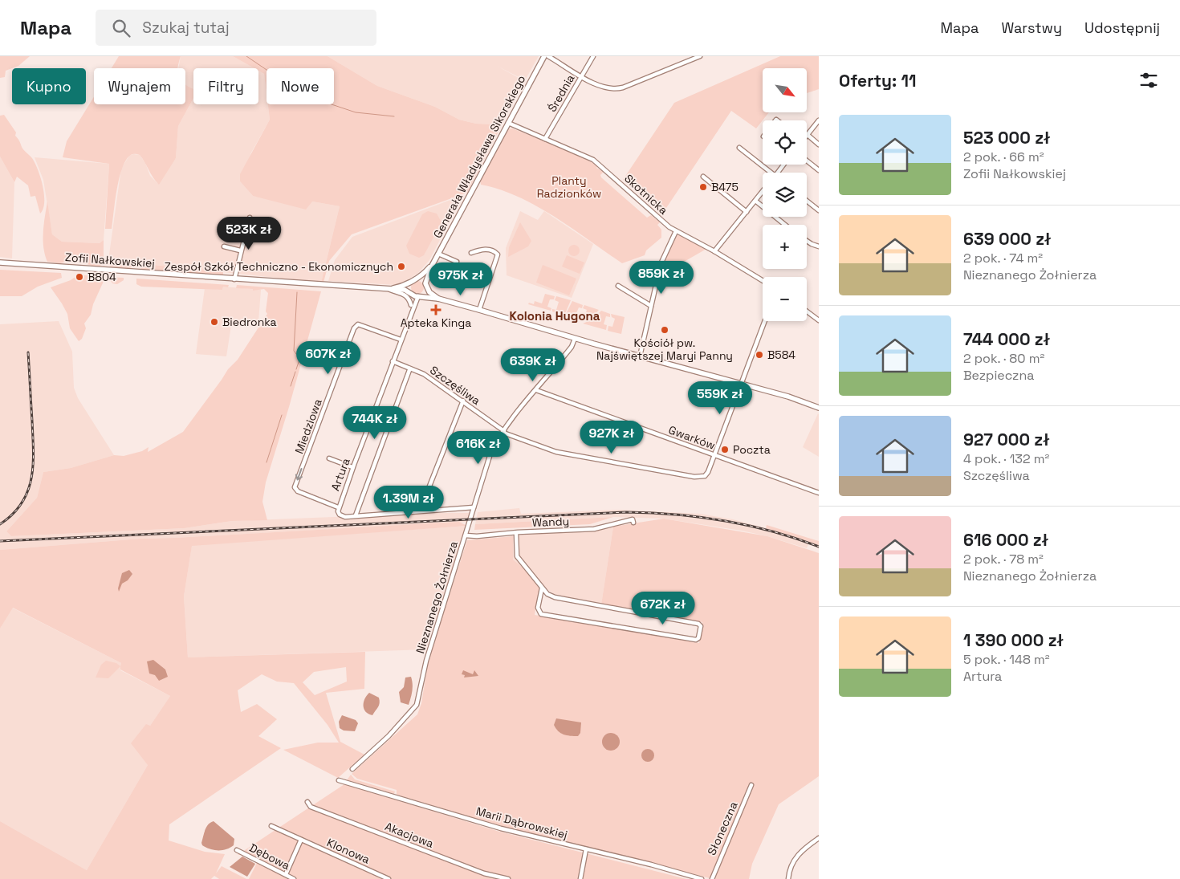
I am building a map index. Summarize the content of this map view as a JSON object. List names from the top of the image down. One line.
{"streets":{"street":["Średnia","Generała Władysława Sikorskiego","Skotnicka","Zofii Nałkowskiej","Szczęśliwa","Miedziowa","Gwarków","Artura","Wandy","Nieznanego Żołnierza","Marii Dąbrowskiej","Słoneczna","Akacjowa","Klonowa","Dębowa"]},"crossings":[["Średnia","Skotnicka"],["Generała Władysława Sikorskiego","Skotnicka"],["Zofii Nałkowskiej","Artura"],["Zofii Nałkowskiej","Nieznanego Żołnierza"],["Szczęśliwa","Gwarków"],["Szczęśliwa","Artura"],["Szczęśliwa","Nieznanego Żołnierza"],["Miedziowa","Artura"],["Gwarków","Nieznanego Żołnierza"],["Artura","Nieznanego Żołnierza"],["Wandy","Nieznanego Żołnierza"]],"districts":["Kolonia Hugona"],"parks":["Planty Radzionków"],"places":{"other":["B475","Zespół Szkół Techniczno - Ekonomicznych","B804","Biedronka","Kościół pw. Najświętszej Maryi Panny","B584","Poczta"],"health":["Apteka Kinga"]},"north":"bottom right","page":{"header":"Mapa","search":"Szukaj tutaj","nav":["Mapa","Warstwy","Udostępnij"],"heading":"Oferty: 11","map_buttons":["+","−"],"chip":["Kupno","Wynajem","Filtry","Nowe"],"list":[{"name":"523 000 zł","note":"2 pok. · 66 m² · Zofii Nałkowskiej"},{"name":"639 000 zł","note":"2 pok. · 74 m² · Nieznanego Żołnierza"},{"name":"744 000 zł","note":"2 pok. · 80 m² · Bezpieczna"},{"name":"927 000 zł","note":"4 pok. · 132 m² · Szczęśliwa"},{"name":"616 000 zł","note":"2 pok. · 78 m² · Nieznanego Żołnierza"},{"name":"1 390 000 zł","note":"5 pok. · 148 m² · Artura"}],"price":["523K zł","859K zł","975K zł","607K zł","639K zł","559K zł","744K zł","927K zł","616K zł","1.39M zł","672K zł"]}}
